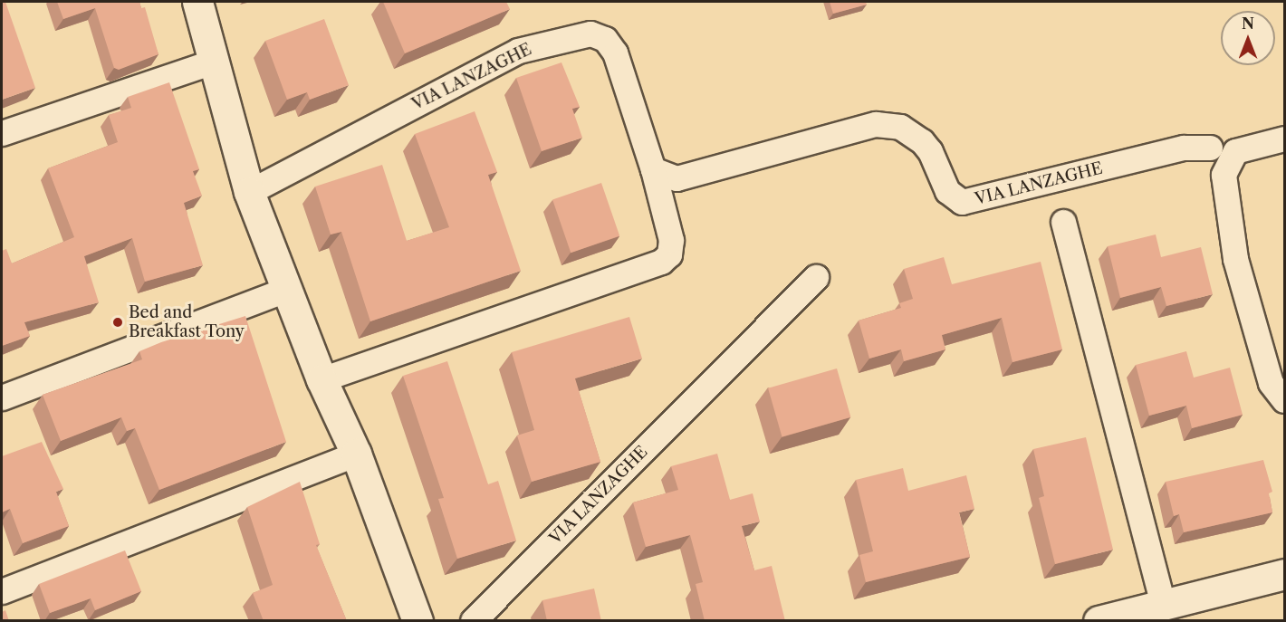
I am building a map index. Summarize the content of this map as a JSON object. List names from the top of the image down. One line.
{"streets":{"street":["VIA LANZAGHE"]},"places":["Bed and Breakfast Tony"],"north":"top"}
